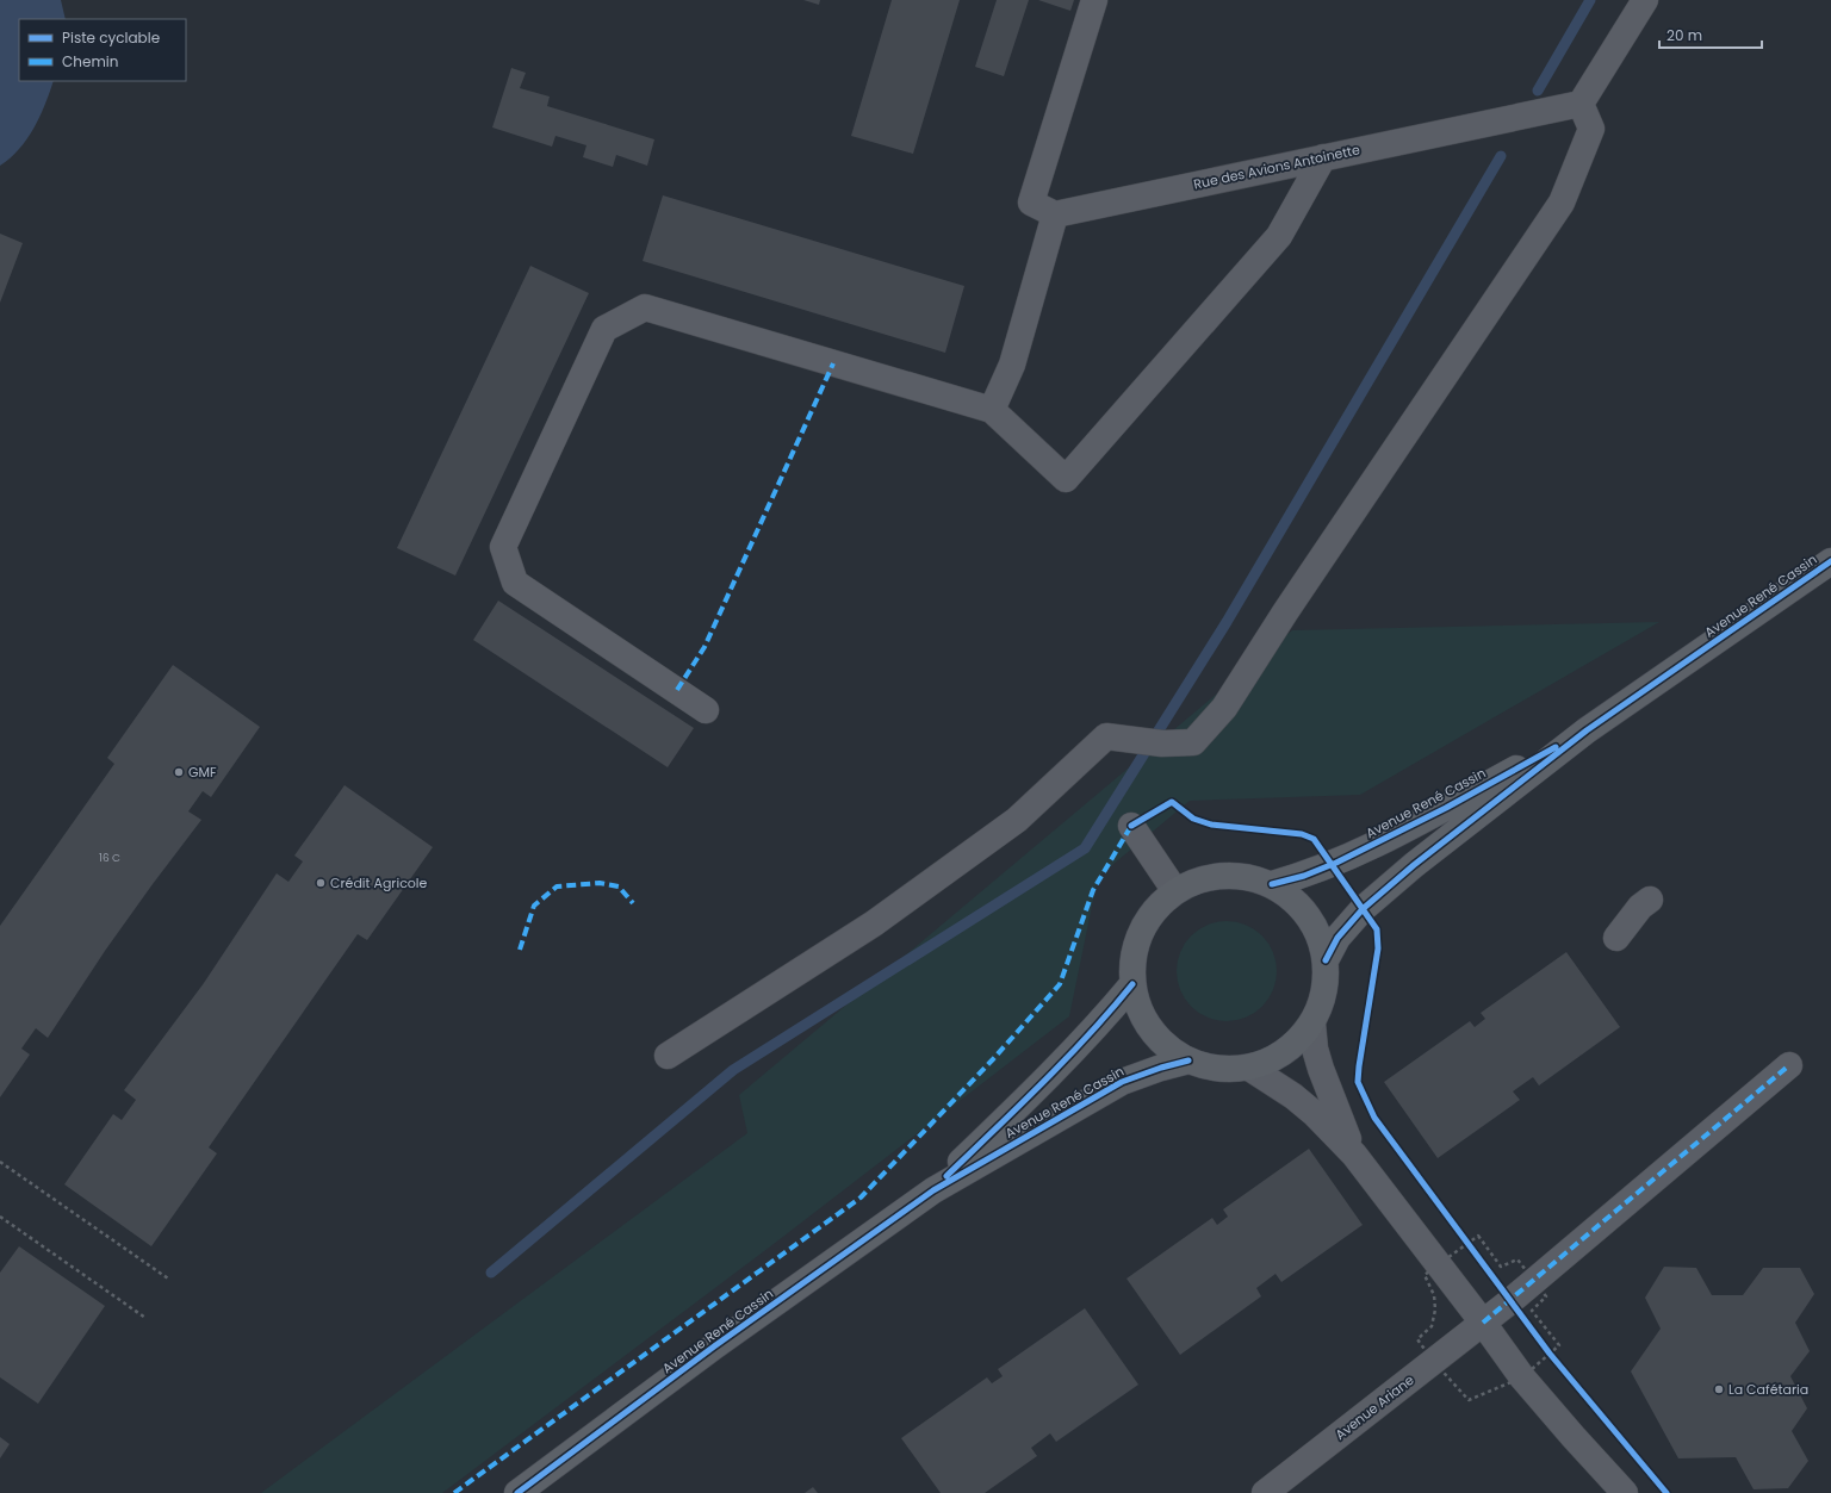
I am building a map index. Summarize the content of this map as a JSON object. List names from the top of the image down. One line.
{"streets":{"main road":["Avenue René Cassin"],"street":["Rue des Avions Antoinette","Avenue Ariane"]},"places":["GMF","Crédit Agricole","La Cafétaria"],"house_numbers":["16 C"],"legend":["Piste cyclable","Chemin"],"scale_bar":"20 m"}
